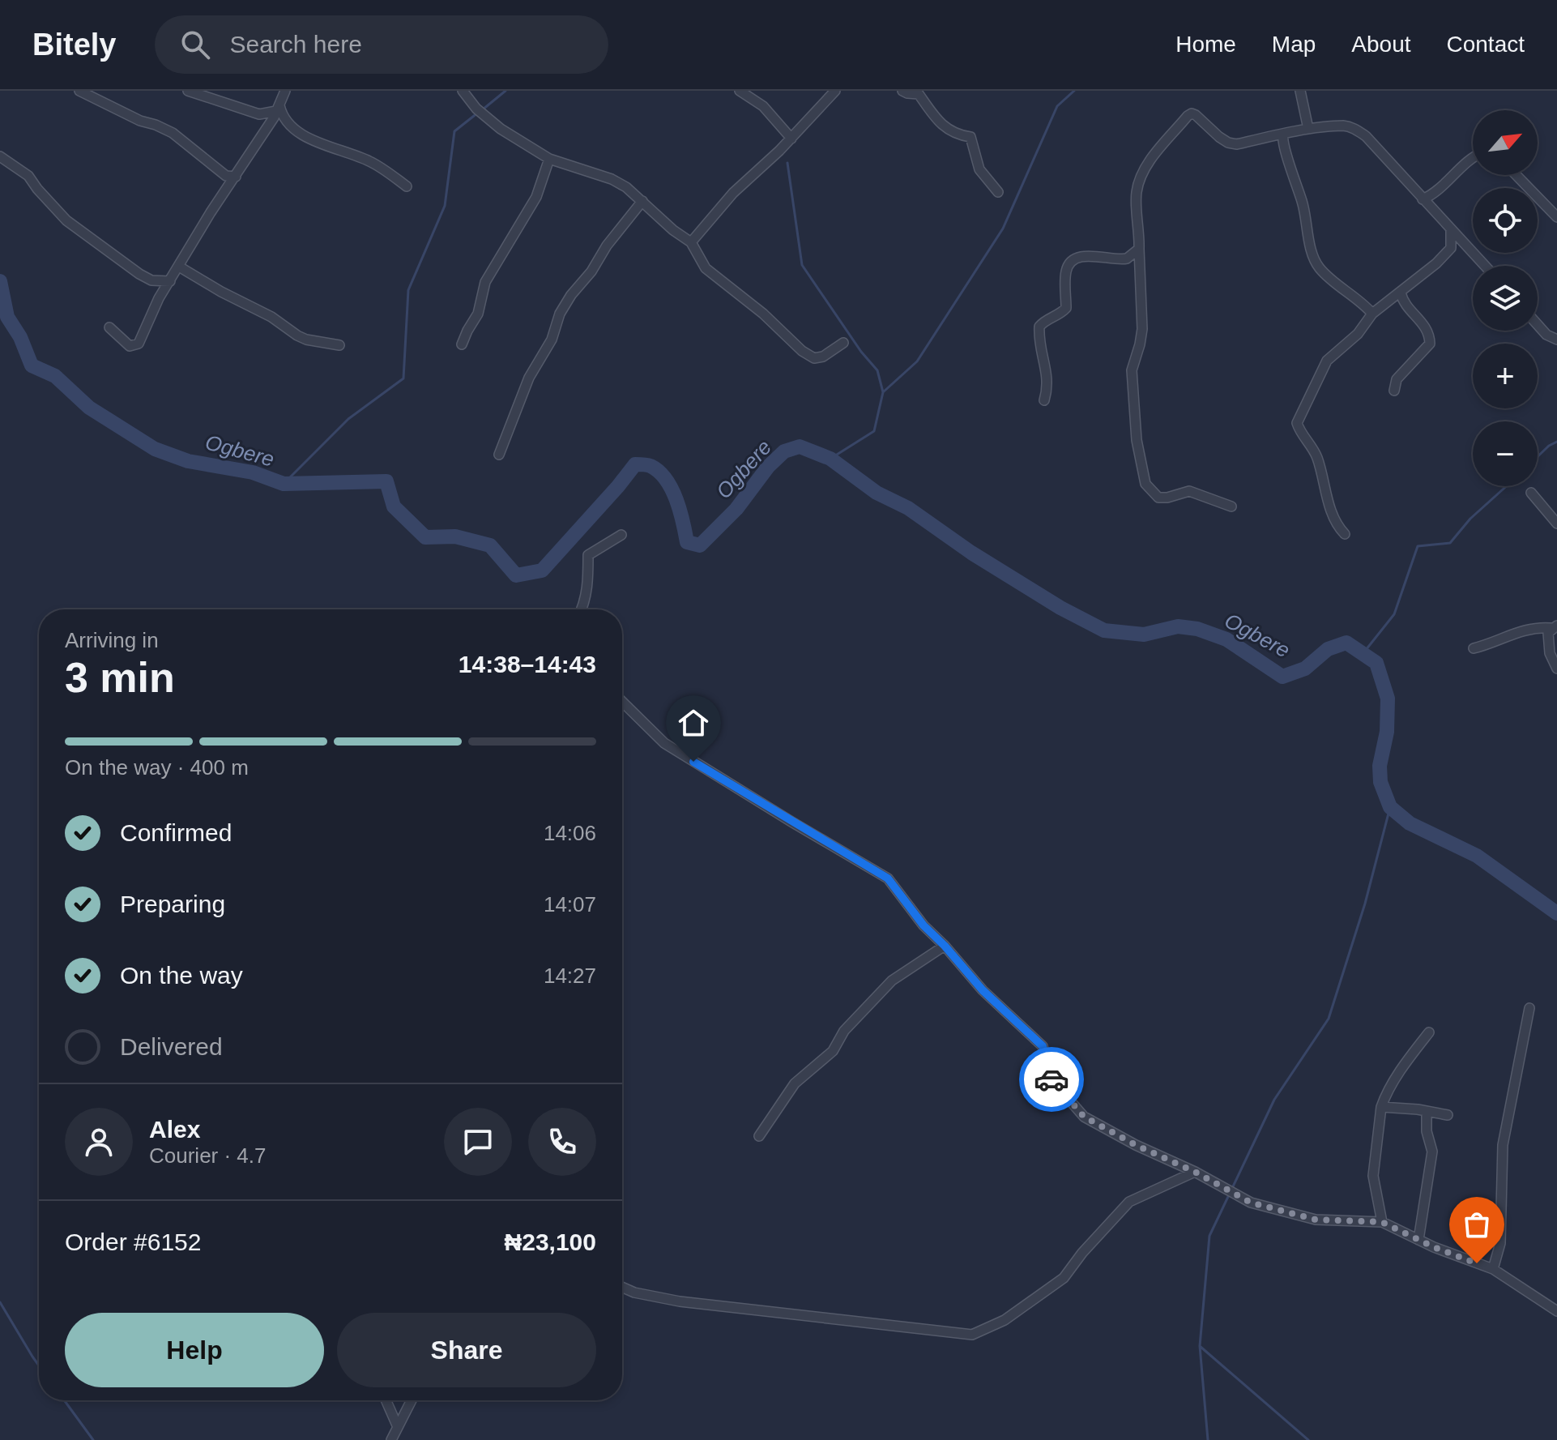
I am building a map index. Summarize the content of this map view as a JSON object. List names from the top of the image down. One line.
{"water":["Ogbere"],"north":"top right","page":{"header":"Bitely","search":"Search here","nav":["Home","Map","About","Contact"],"map_buttons":["+","−"],"heading":["3 min","Arriving in","14:38–14:43"],"panel":["Alex","Courier · 4.7","Order #6152","₦23,100"],"bar":"On the way · 400 m","list":[["Confirmed","14:06"],["Preparing","14:07"],["On the way","14:27"],"Delivered"],"buttons":["Help","Share"]}}
